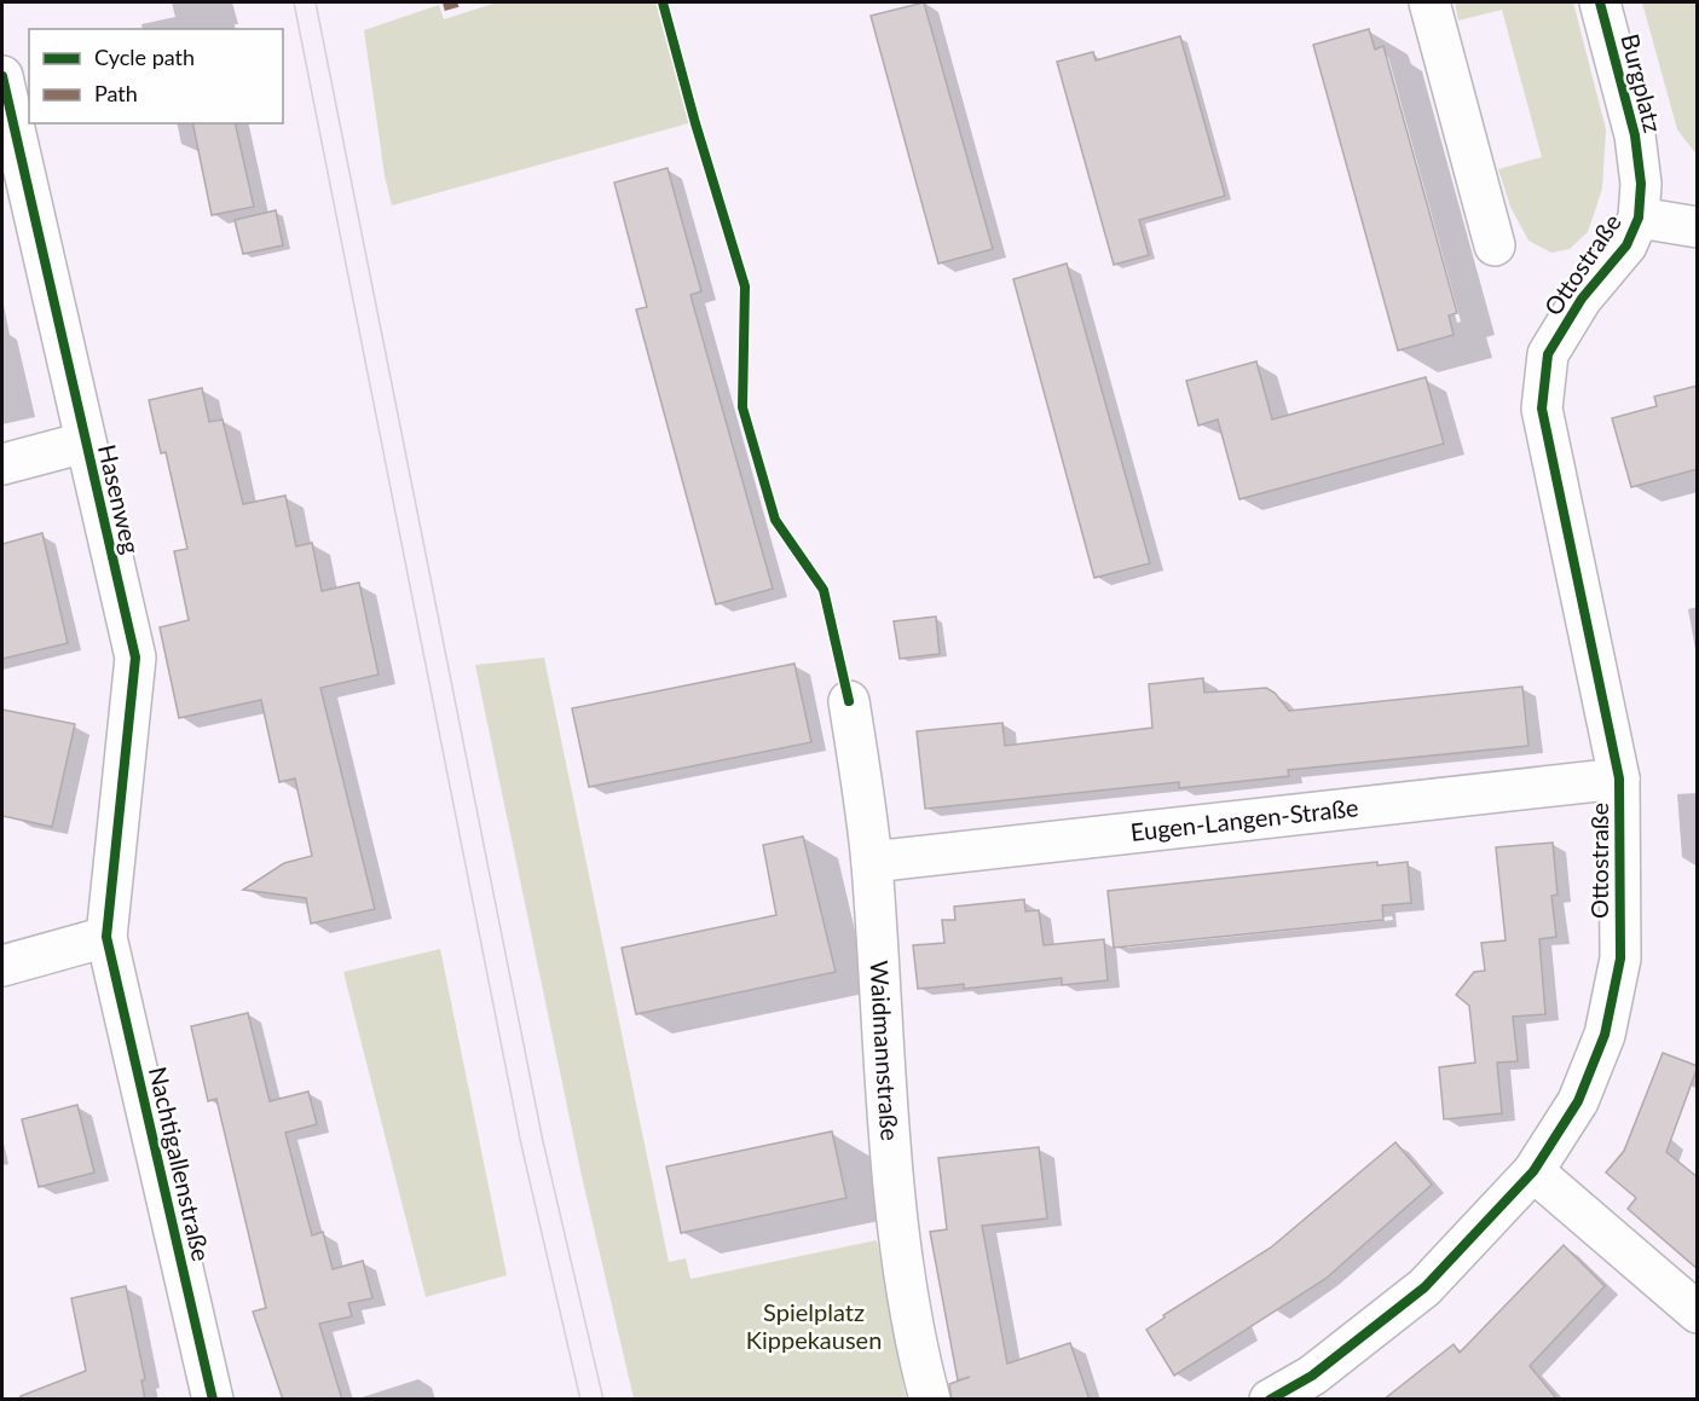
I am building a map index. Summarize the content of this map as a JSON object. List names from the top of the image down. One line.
{"streets":{"street":["Burgplatz","Ottostraße","Hasenweg","Eugen-Langen-Straße","Waidmannstraße","Nachtigallenstraße"]},"crossings":[["Burgplatz","Ottostraße"],["Ottostraße","Eugen-Langen-Straße"],["Hasenweg","Nachtigallenstraße"],["Eugen-Langen-Straße","Waidmannstraße"]],"parks":["Spielplatz Kippekausen"],"legend":["Cycle path","Path"]}
